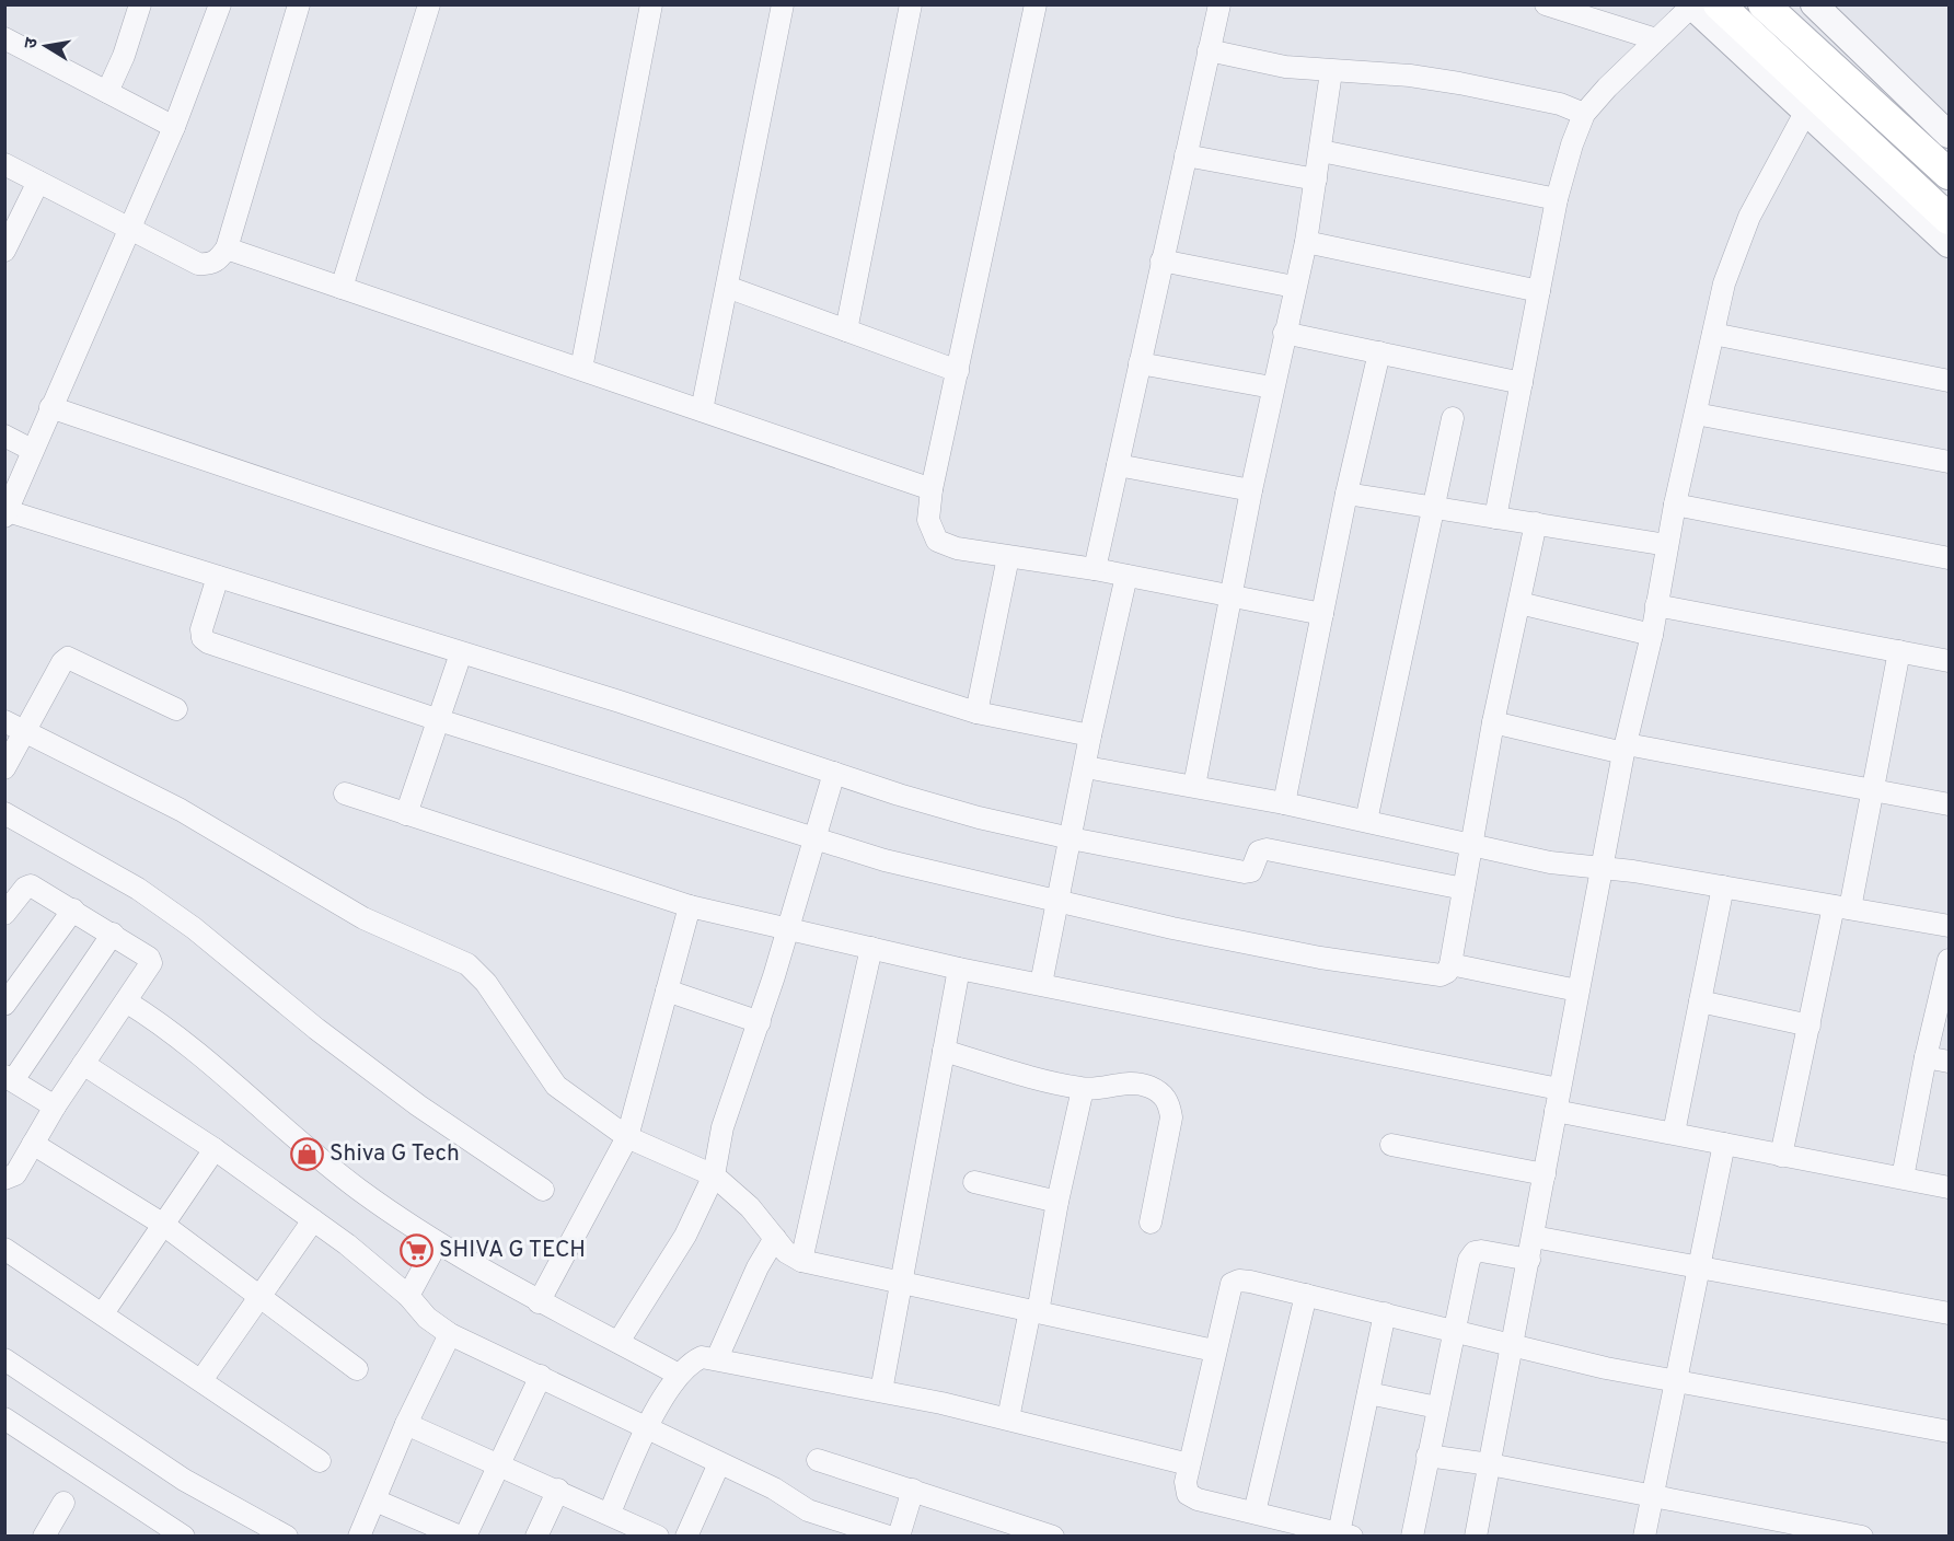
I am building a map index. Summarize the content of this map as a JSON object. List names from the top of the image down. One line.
{"places":{"shop":["Shiva G Tech"],"supermarket":["SHIVA G TECH"]},"north":"left"}
